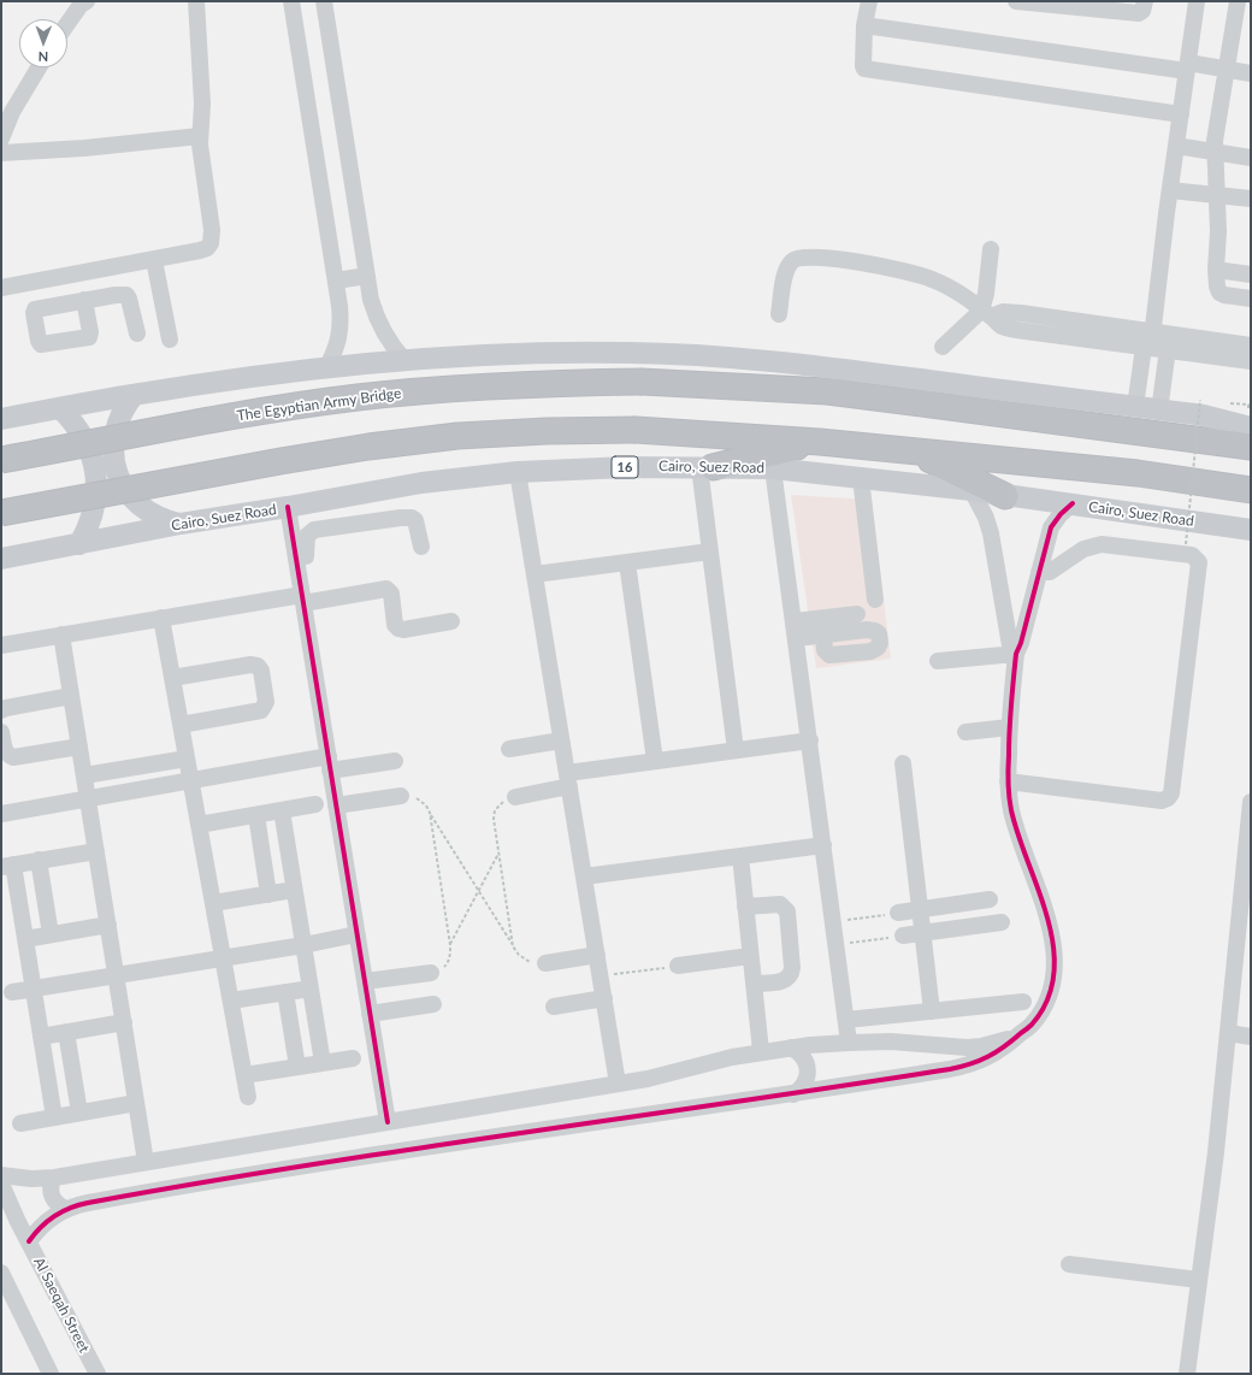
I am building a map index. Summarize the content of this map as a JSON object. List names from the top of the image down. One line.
{"streets":{"highway":["The Egyptian Army Bridge","16","Cairo, Suez Road"],"street":["Al Saeqah Street"]},"crossings":[["16","Cairo, Suez Road"]],"north":"bottom"}
